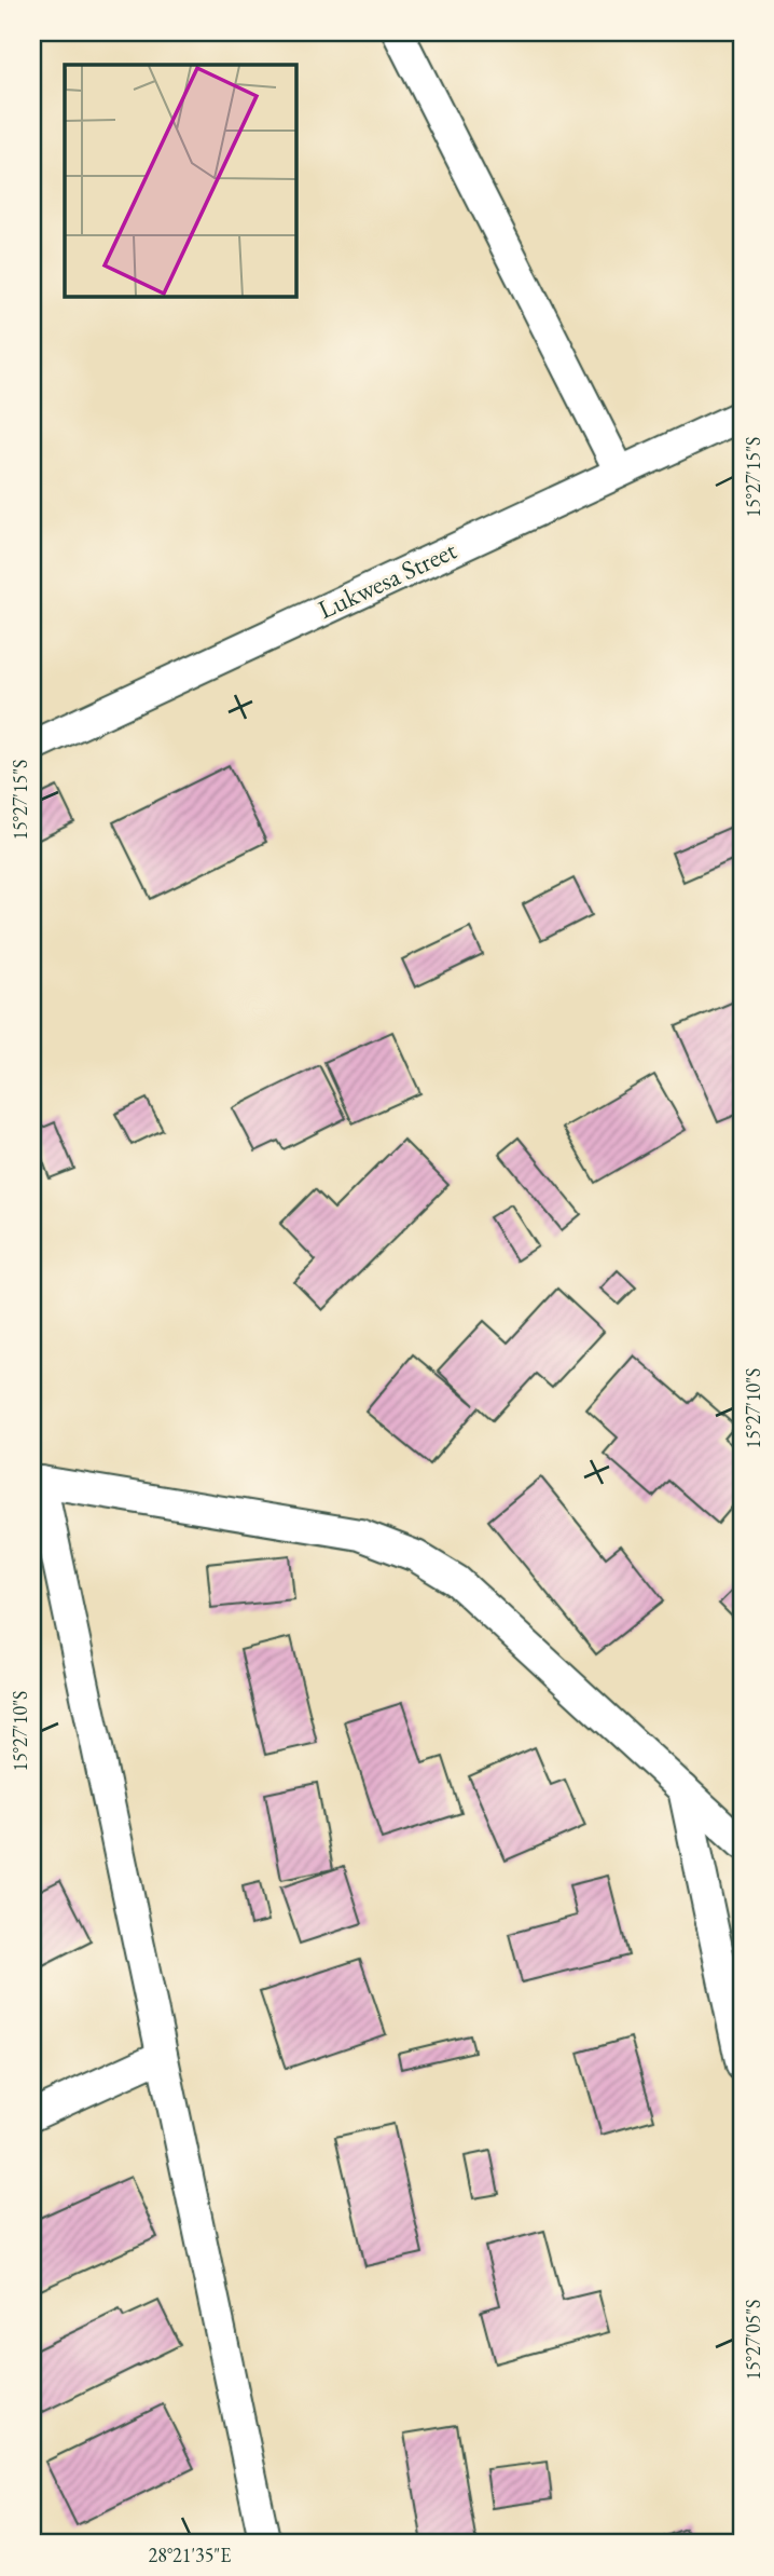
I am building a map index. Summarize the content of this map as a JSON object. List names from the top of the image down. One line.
{"streets":{"street":["Lukwesa Street"]},"coordinates":["15°27'15\"S","15°27'10\"S","15°27'05\"S","28°21'35\"E"]}
